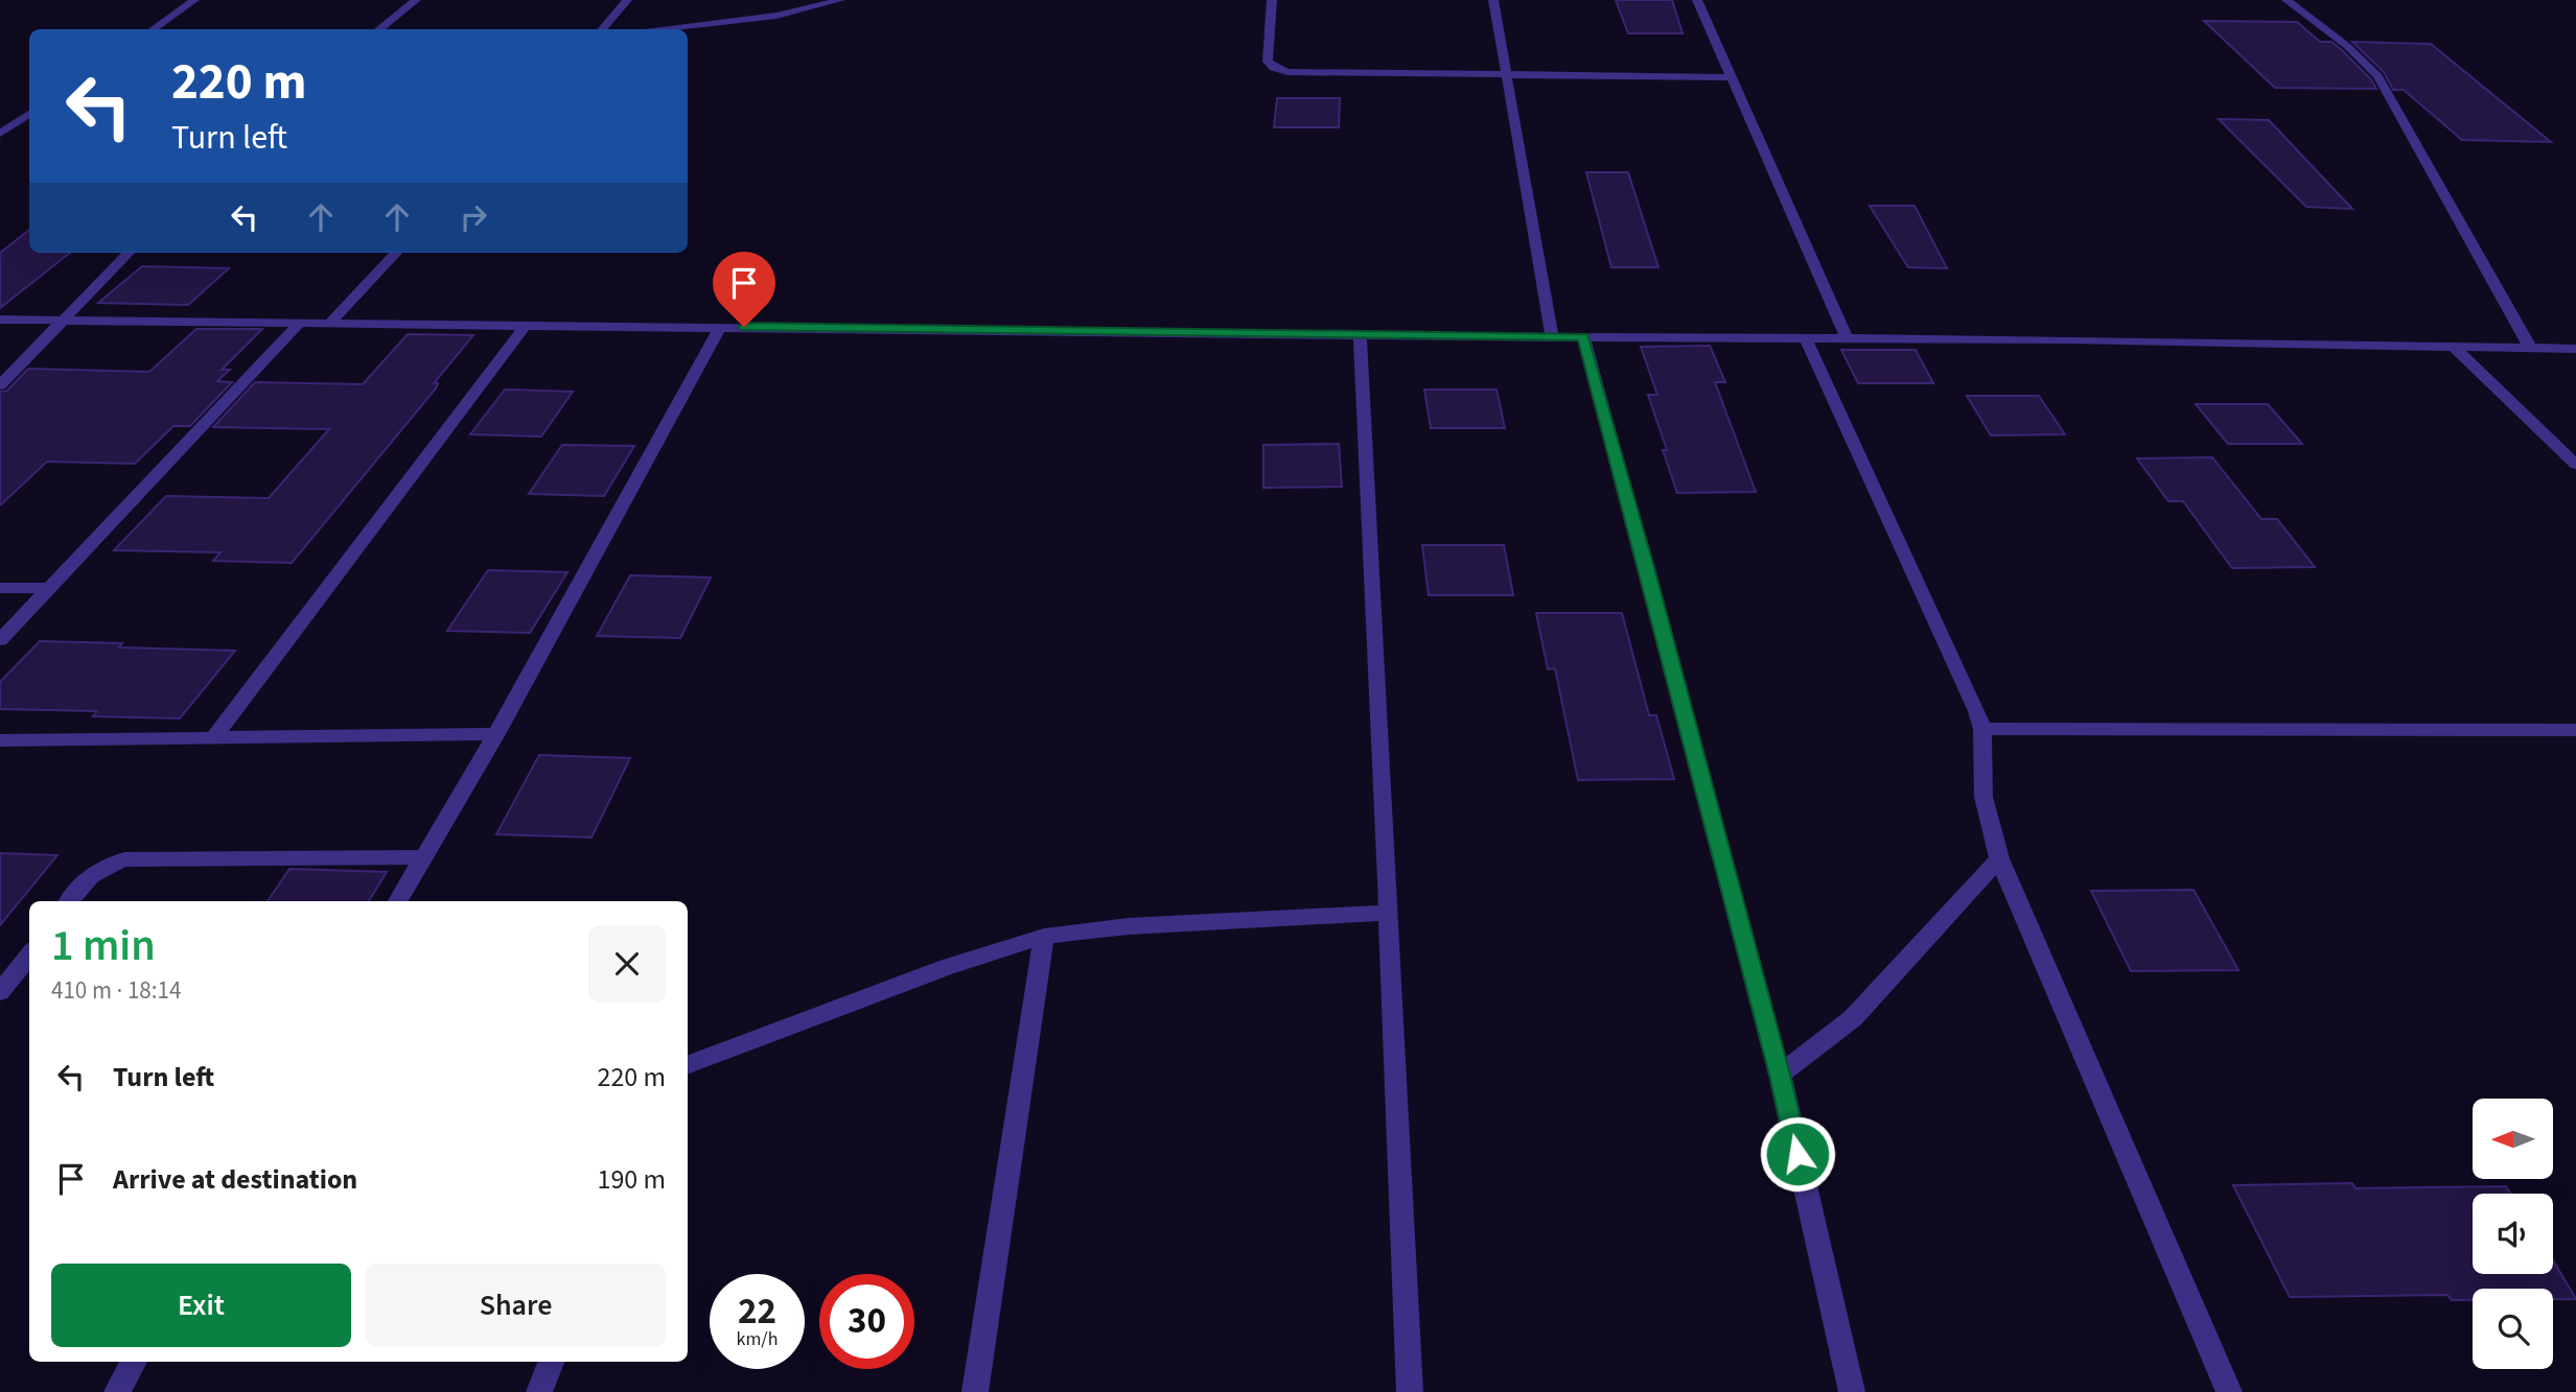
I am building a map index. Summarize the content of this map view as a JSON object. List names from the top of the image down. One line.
{"north":"left","page":{"turn":["220 m","Turn left"],"heading":["1 min","410 m · 18:14"],"list":[{"name":"Turn left","value":"220 m"},{"name":"Arrive at destination","value":"190 m"}],"buttons":["Exit","Share"],"speed":"22 km/h","limit":"30"}}
